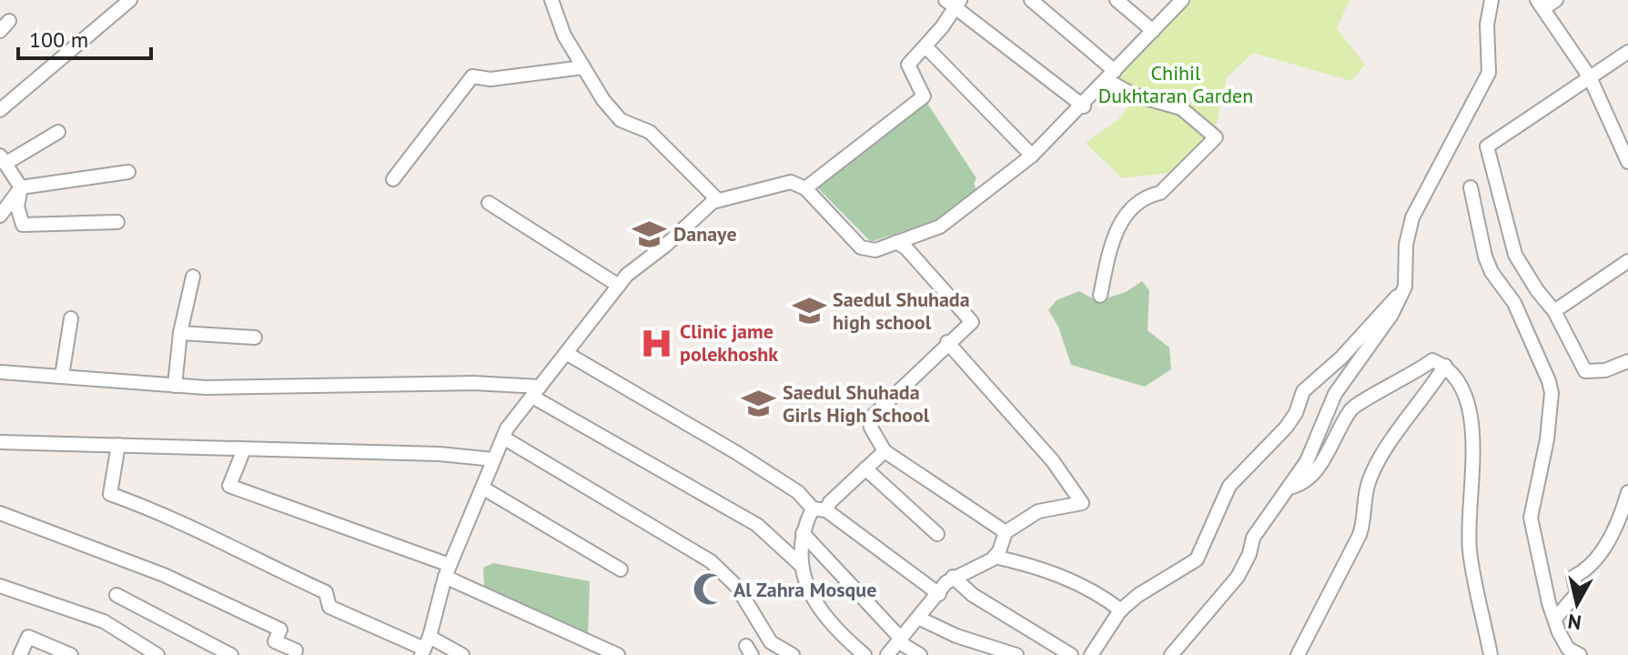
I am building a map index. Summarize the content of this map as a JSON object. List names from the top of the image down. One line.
{"parks":["Chihil Dukhtaran Garden"],"places":{"school or university":["Danaye","Saedul Shuhada high school","Saedul Shuhada Girls High School"],"hospital":["Clinic jame polekhoshk"],"mosque":["Al Zahra Mosque"]},"scale_bar":"100 m","north":"bottom"}
